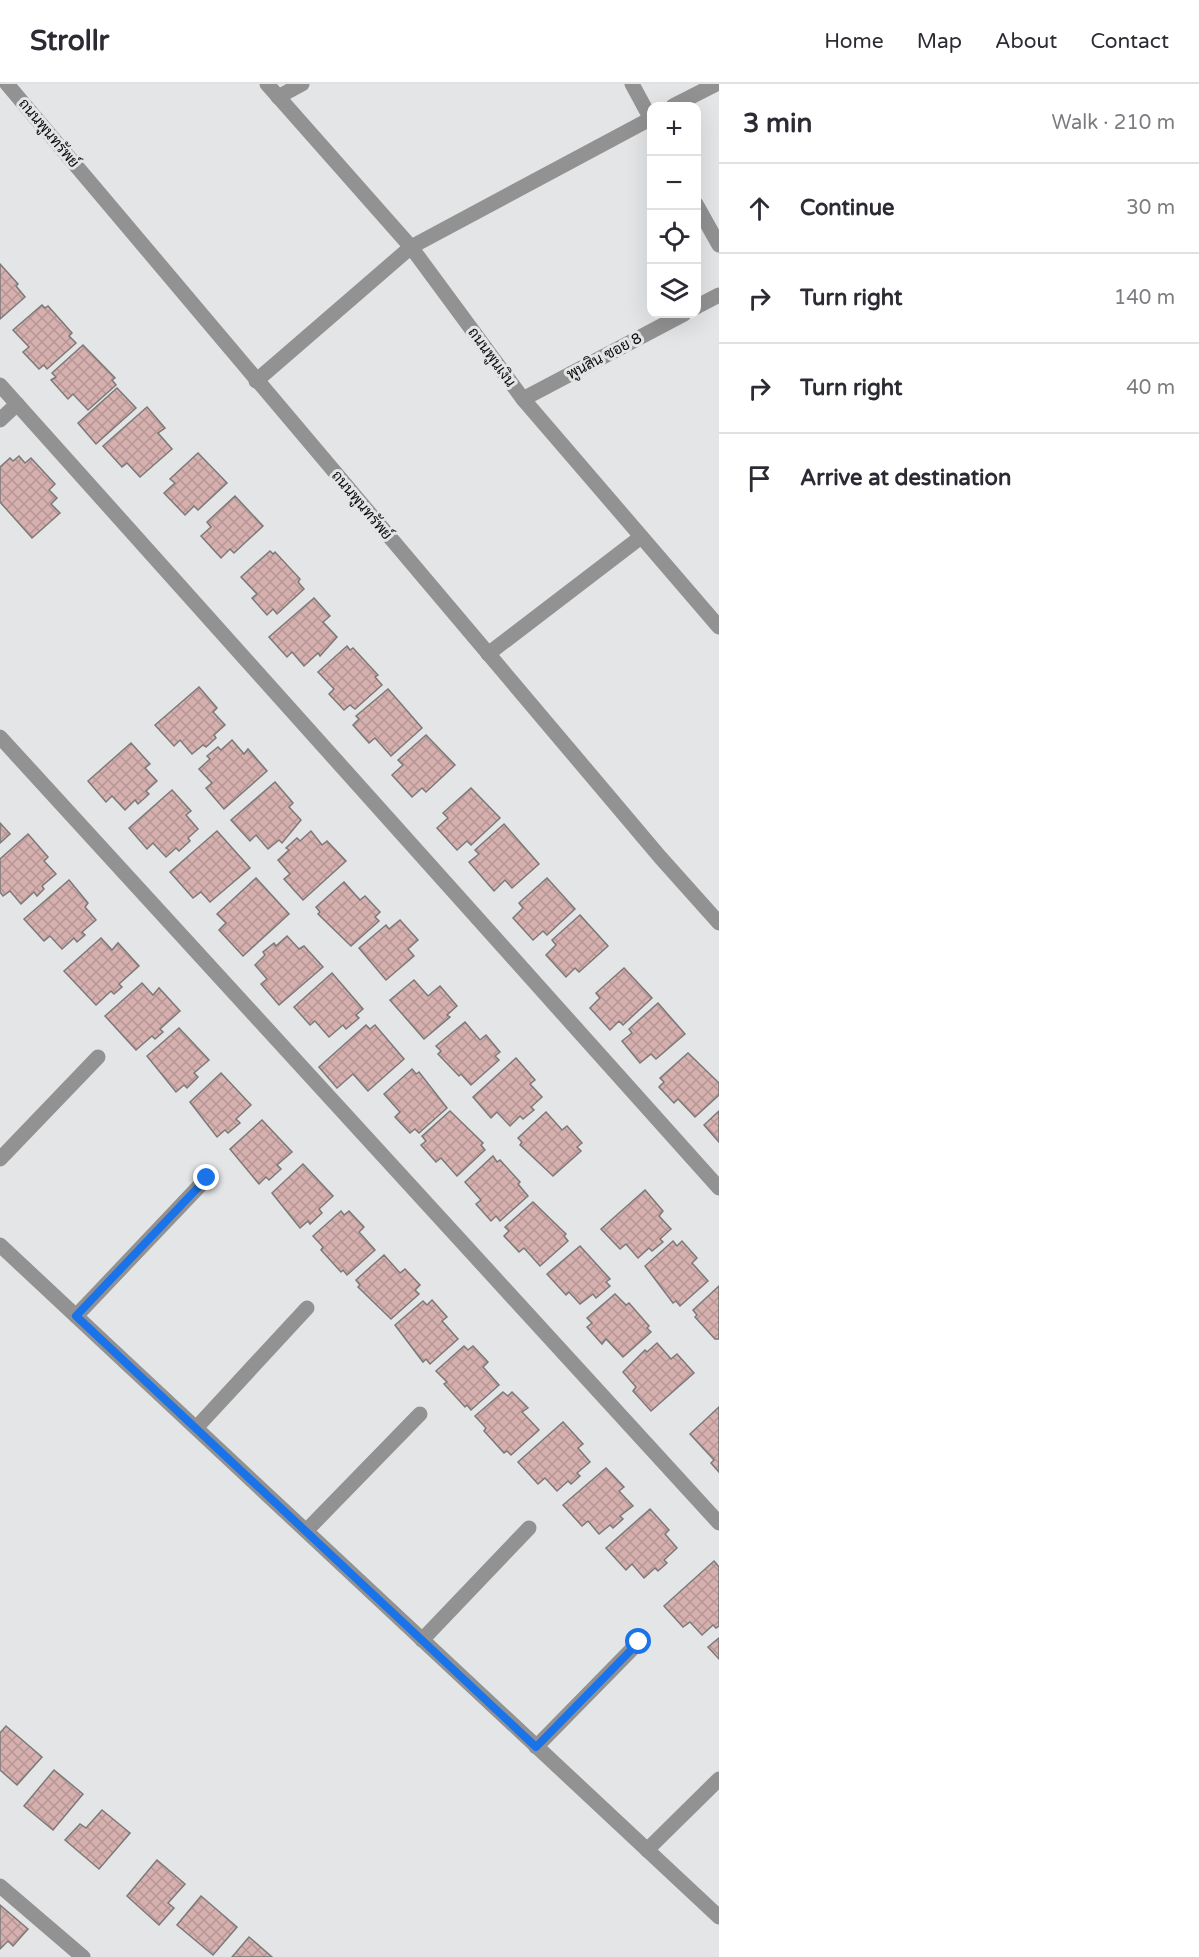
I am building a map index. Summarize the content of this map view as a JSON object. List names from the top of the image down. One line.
{"streets":{"street":["ถนนพูนทรัพย์","พูนสิน ซอย 8","ถนนพูนเงิน"]},"crossings":[["พูนสิน ซอย 8","ถนนพูนเงิน"]],"page":{"header":"Strollr","nav":["Home","Map","About","Contact"],"heading":["3 min","Walk · 210 m"],"map_buttons":["+","−"],"list":[["Continue","30 m"],["Turn right","140 m"],["Turn right","40 m"],"Arrive at destination"]}}
